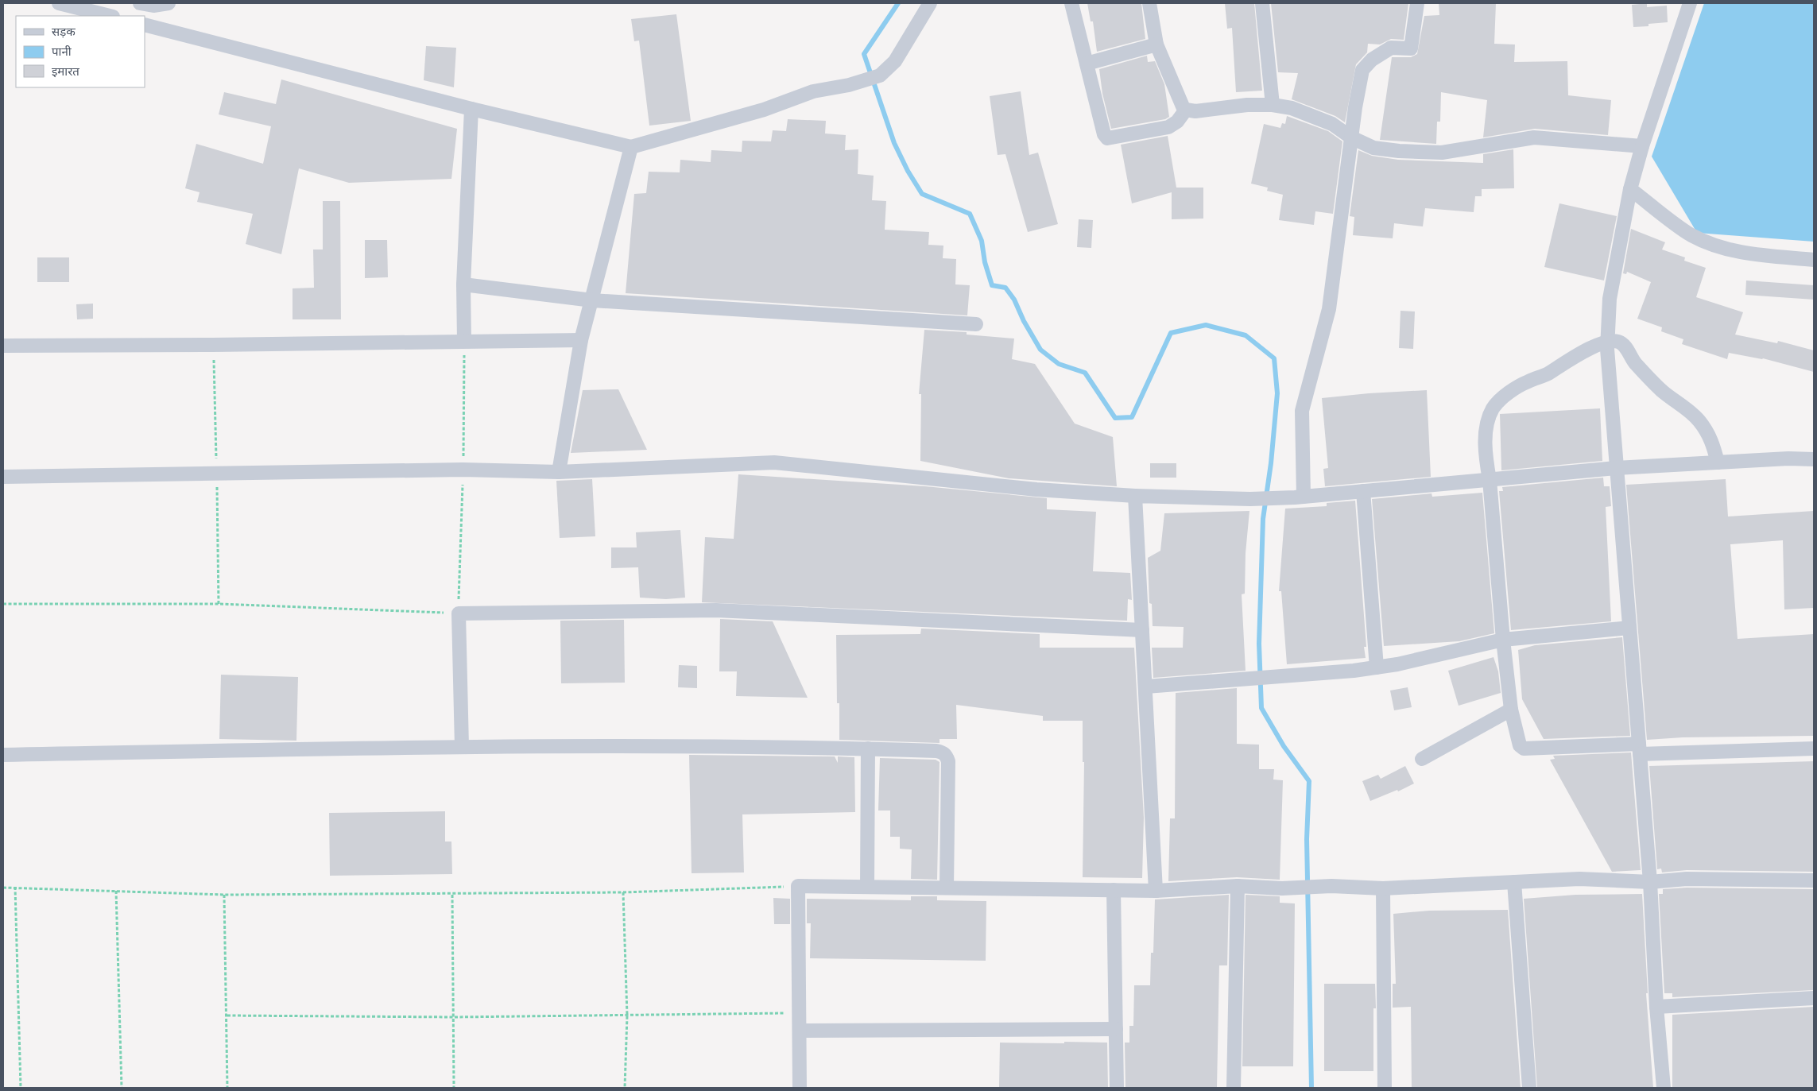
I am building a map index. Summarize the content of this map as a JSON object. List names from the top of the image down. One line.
{"legend":["सड़क","पानी","इमारत"]}
